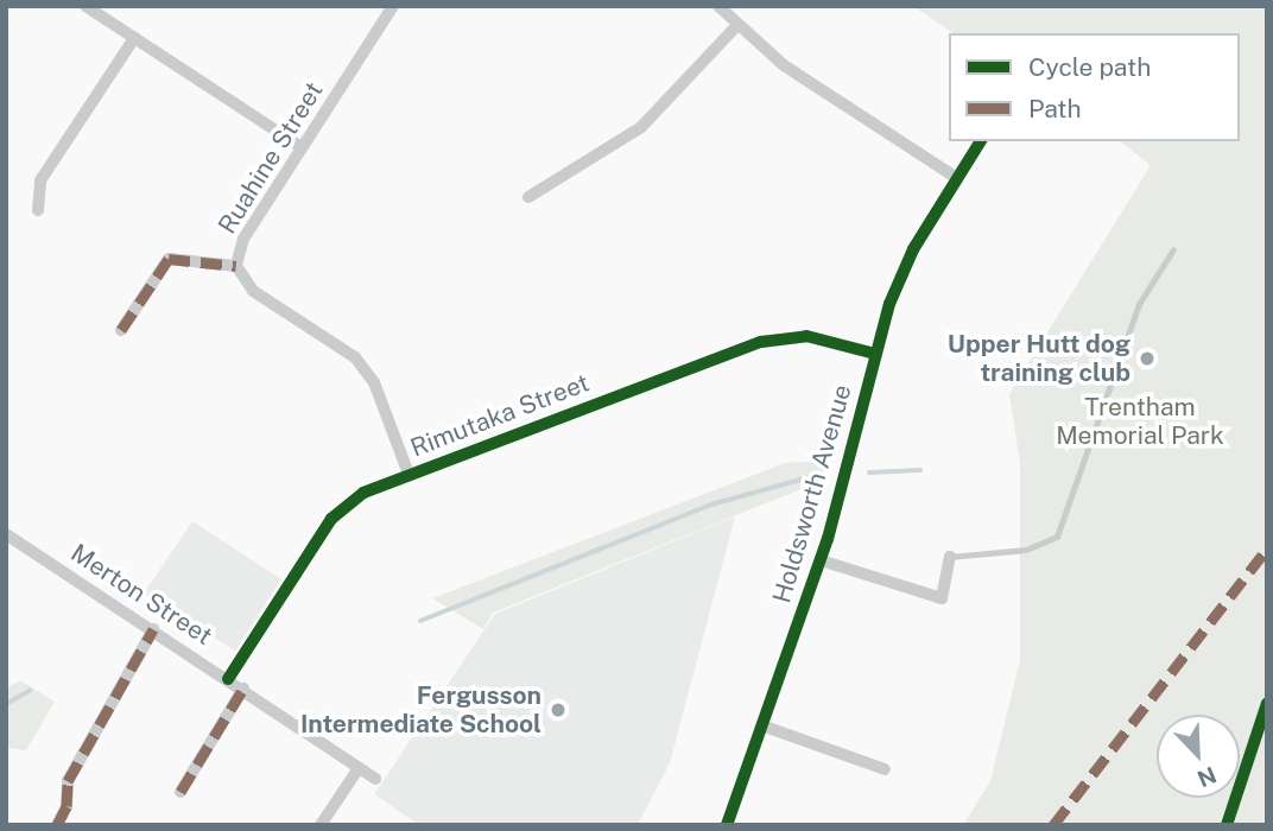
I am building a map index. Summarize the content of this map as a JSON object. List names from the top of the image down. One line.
{"streets":{"street":["Ruahine Street","Rimutaka Street","Holdsworth Avenue","Merton Street"]},"crossings":[["Ruahine Street","Rimutaka Street"],["Rimutaka Street","Holdsworth Avenue"],["Rimutaka Street","Merton Street"]],"parks":["Trentham Memorial Park"],"places":["Upper Hutt dog training club","Fergusson Intermediate School"],"legend":["Cycle path","Path"],"north":"bottom right"}
